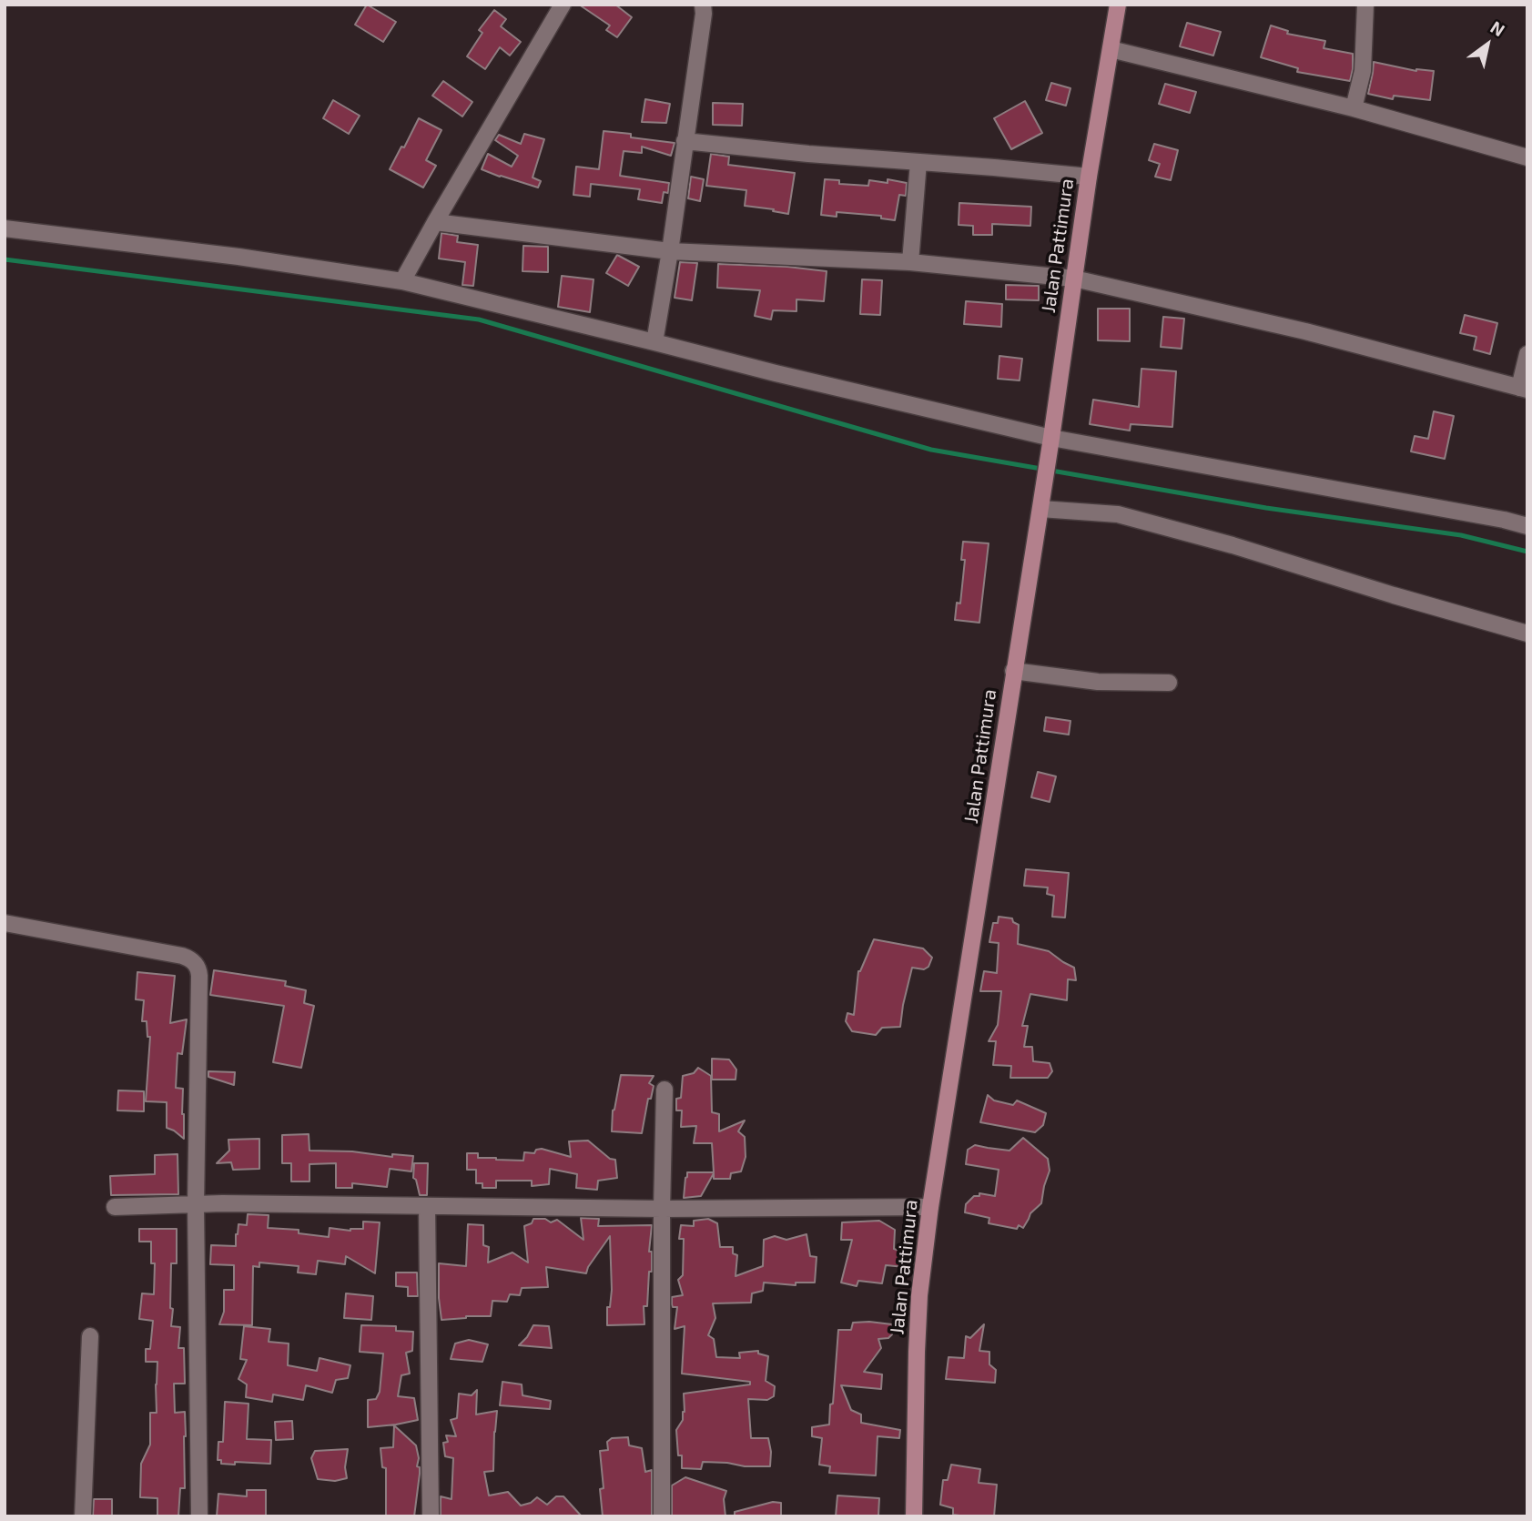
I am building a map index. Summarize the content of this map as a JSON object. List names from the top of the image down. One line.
{"streets":{"main road":["Jalan Pattimura"]},"north":"top right"}
